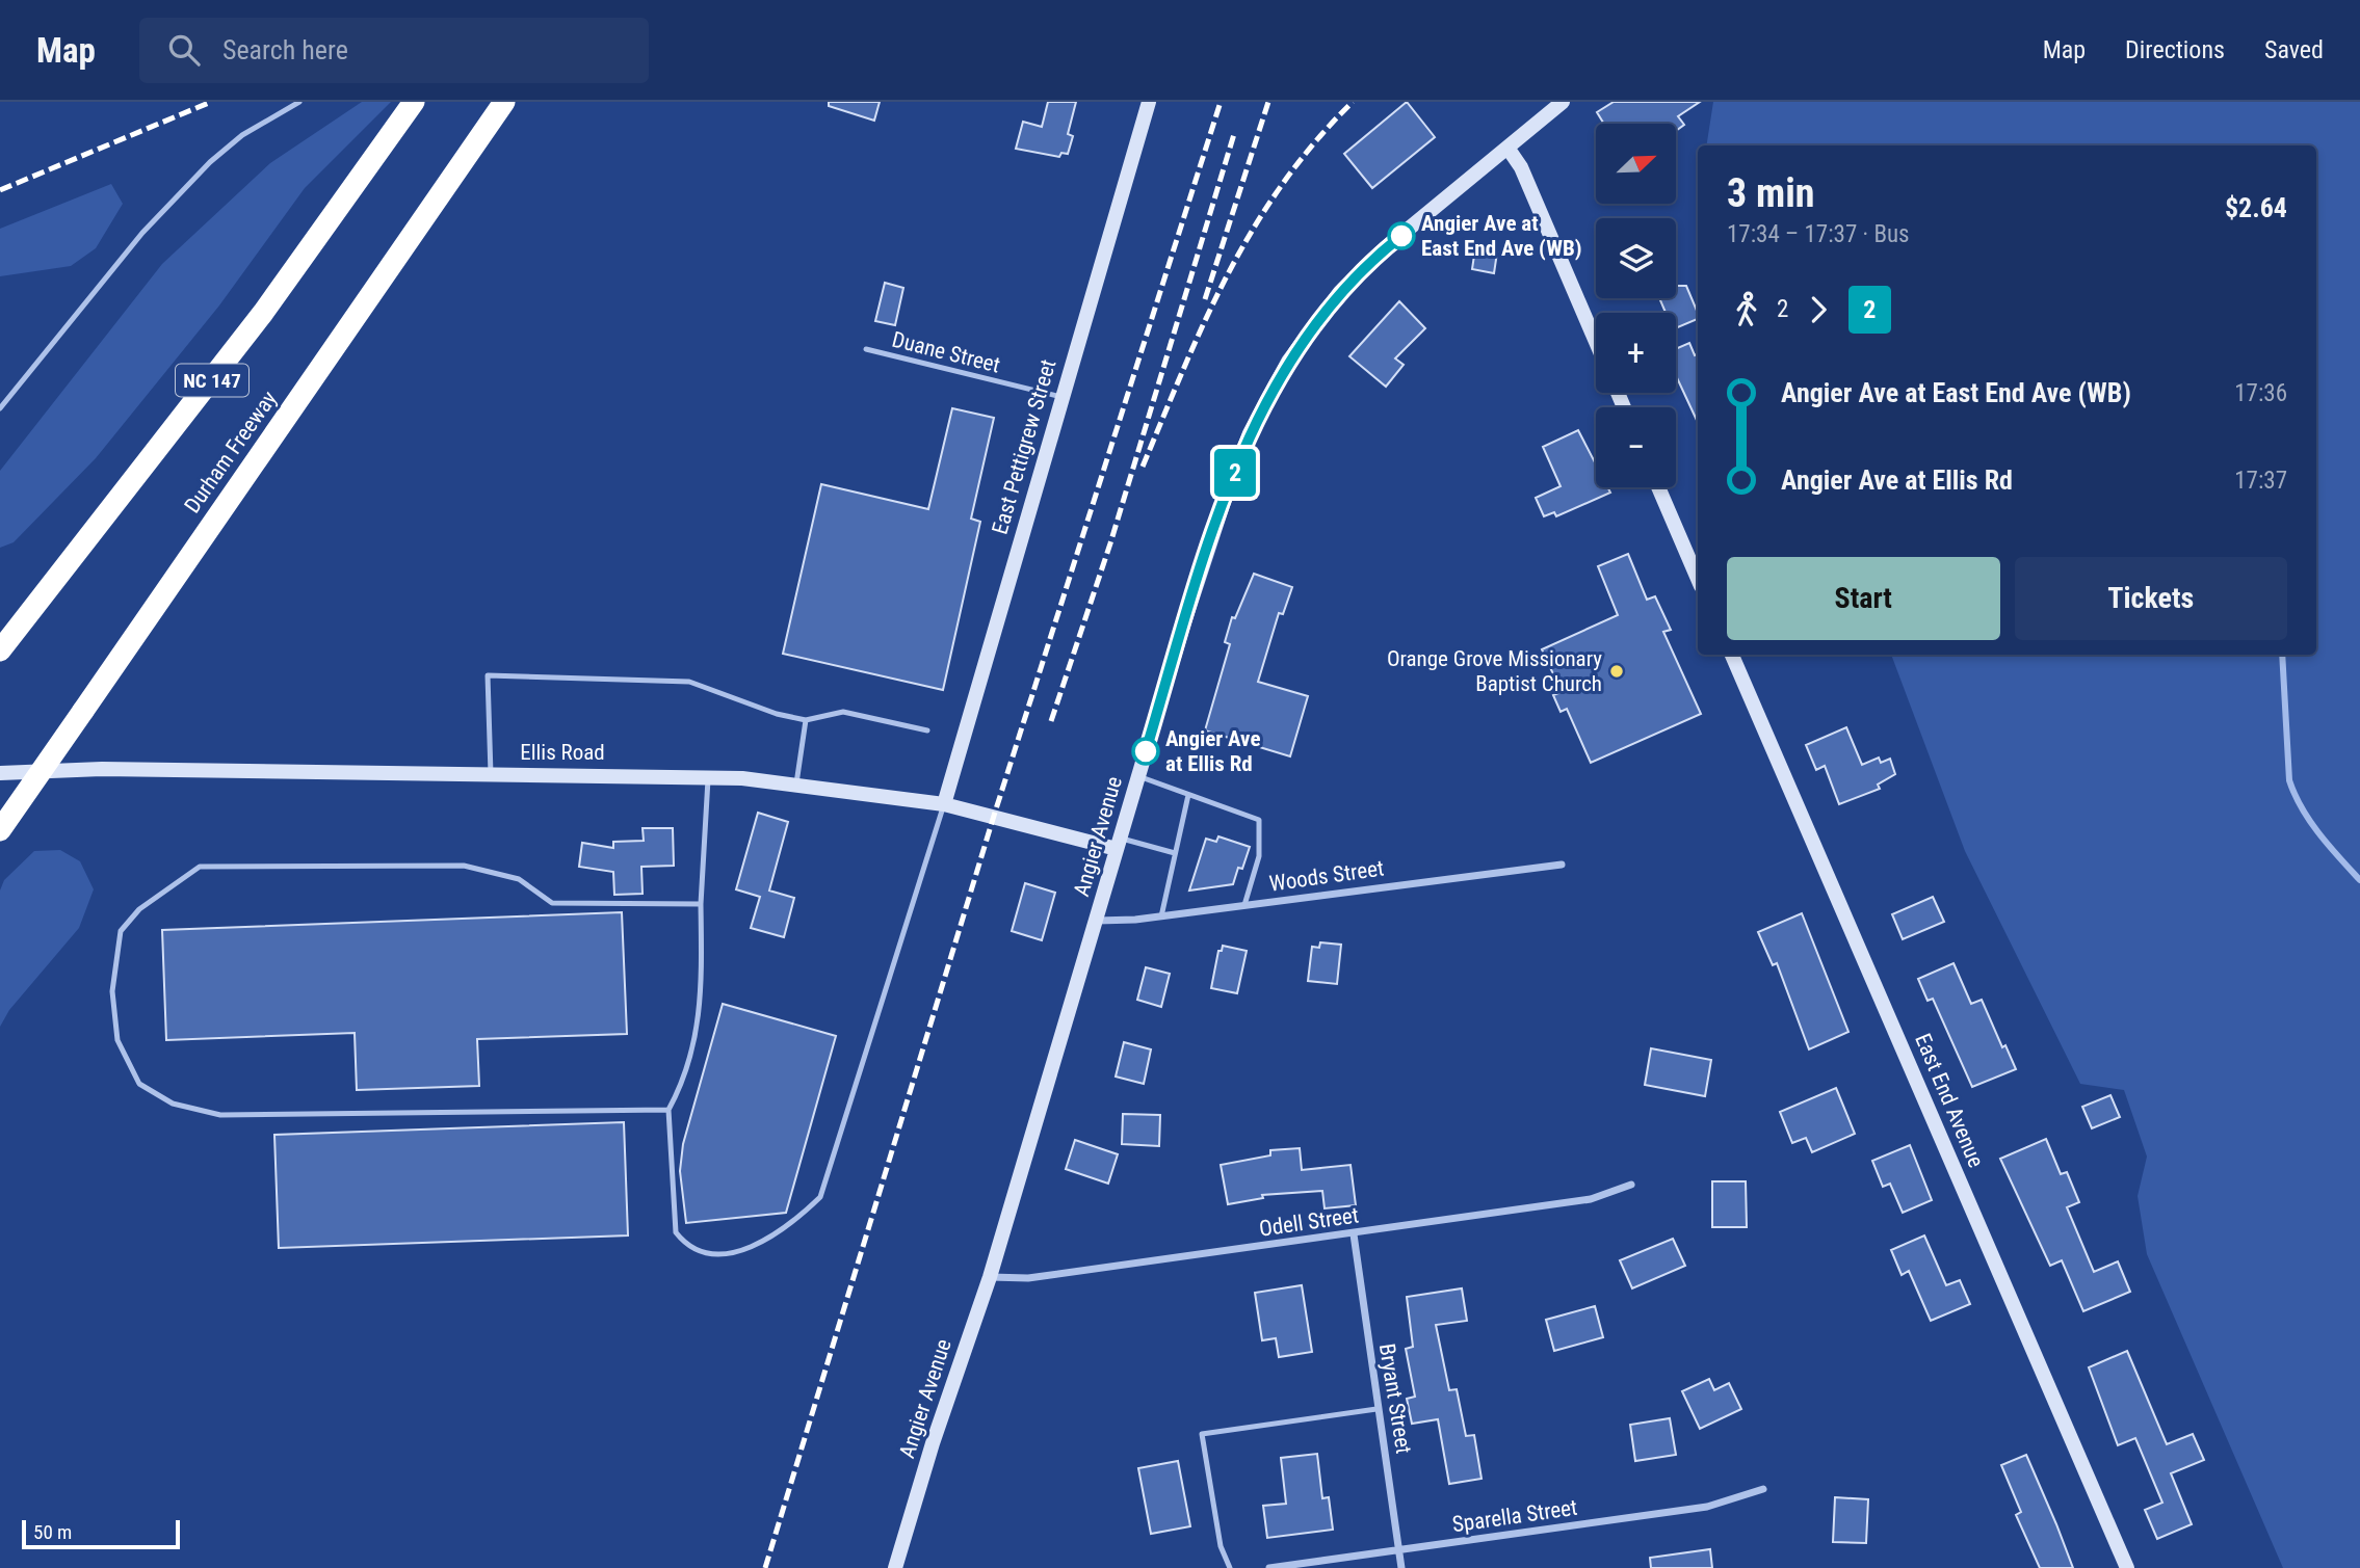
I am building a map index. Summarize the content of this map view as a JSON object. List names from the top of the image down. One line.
{"streets":{"highway":["NC 147","Durham Freeway"],"main road":["East Pettigrew Street","Ellis Road","Angier Avenue","East End Avenue"],"street":["Woods Street","Odell Street","Bryant Street","Sparella Street"],"lane":["Duane Street"]},"crossings":[["Duane Street","East Pettigrew Street"],["East Pettigrew Street","Ellis Road"],["Ellis Road","Angier Avenue"],["Angier Avenue","Woods Street"],["Angier Avenue","Odell Street"],["Odell Street","Bryant Street"],["Bryant Street","Sparella Street"]],"places":["Angier Ave at East End Ave (WB)","Orange Grove Missionary Baptist Church","Angier Ave at Ellis Rd"],"lines":["bus line 2"],"scale_bar":"50 m","north":"top right","page":{"header":"Map","search":"Search here","nav":["Map","Directions","Saved"],"on_map":"2","map_buttons":["+","−"],"heading":["3 min","17:34 – 17:37 · Bus","$2.64"],"legs":["2","2"],"list":[{"name":"Angier Ave at East End Ave (WB)","value":"17:36"},{"name":"Angier Ave at Ellis Rd","value":"17:37"}],"buttons":["Start","Tickets"],"scale":"50 m"}}
